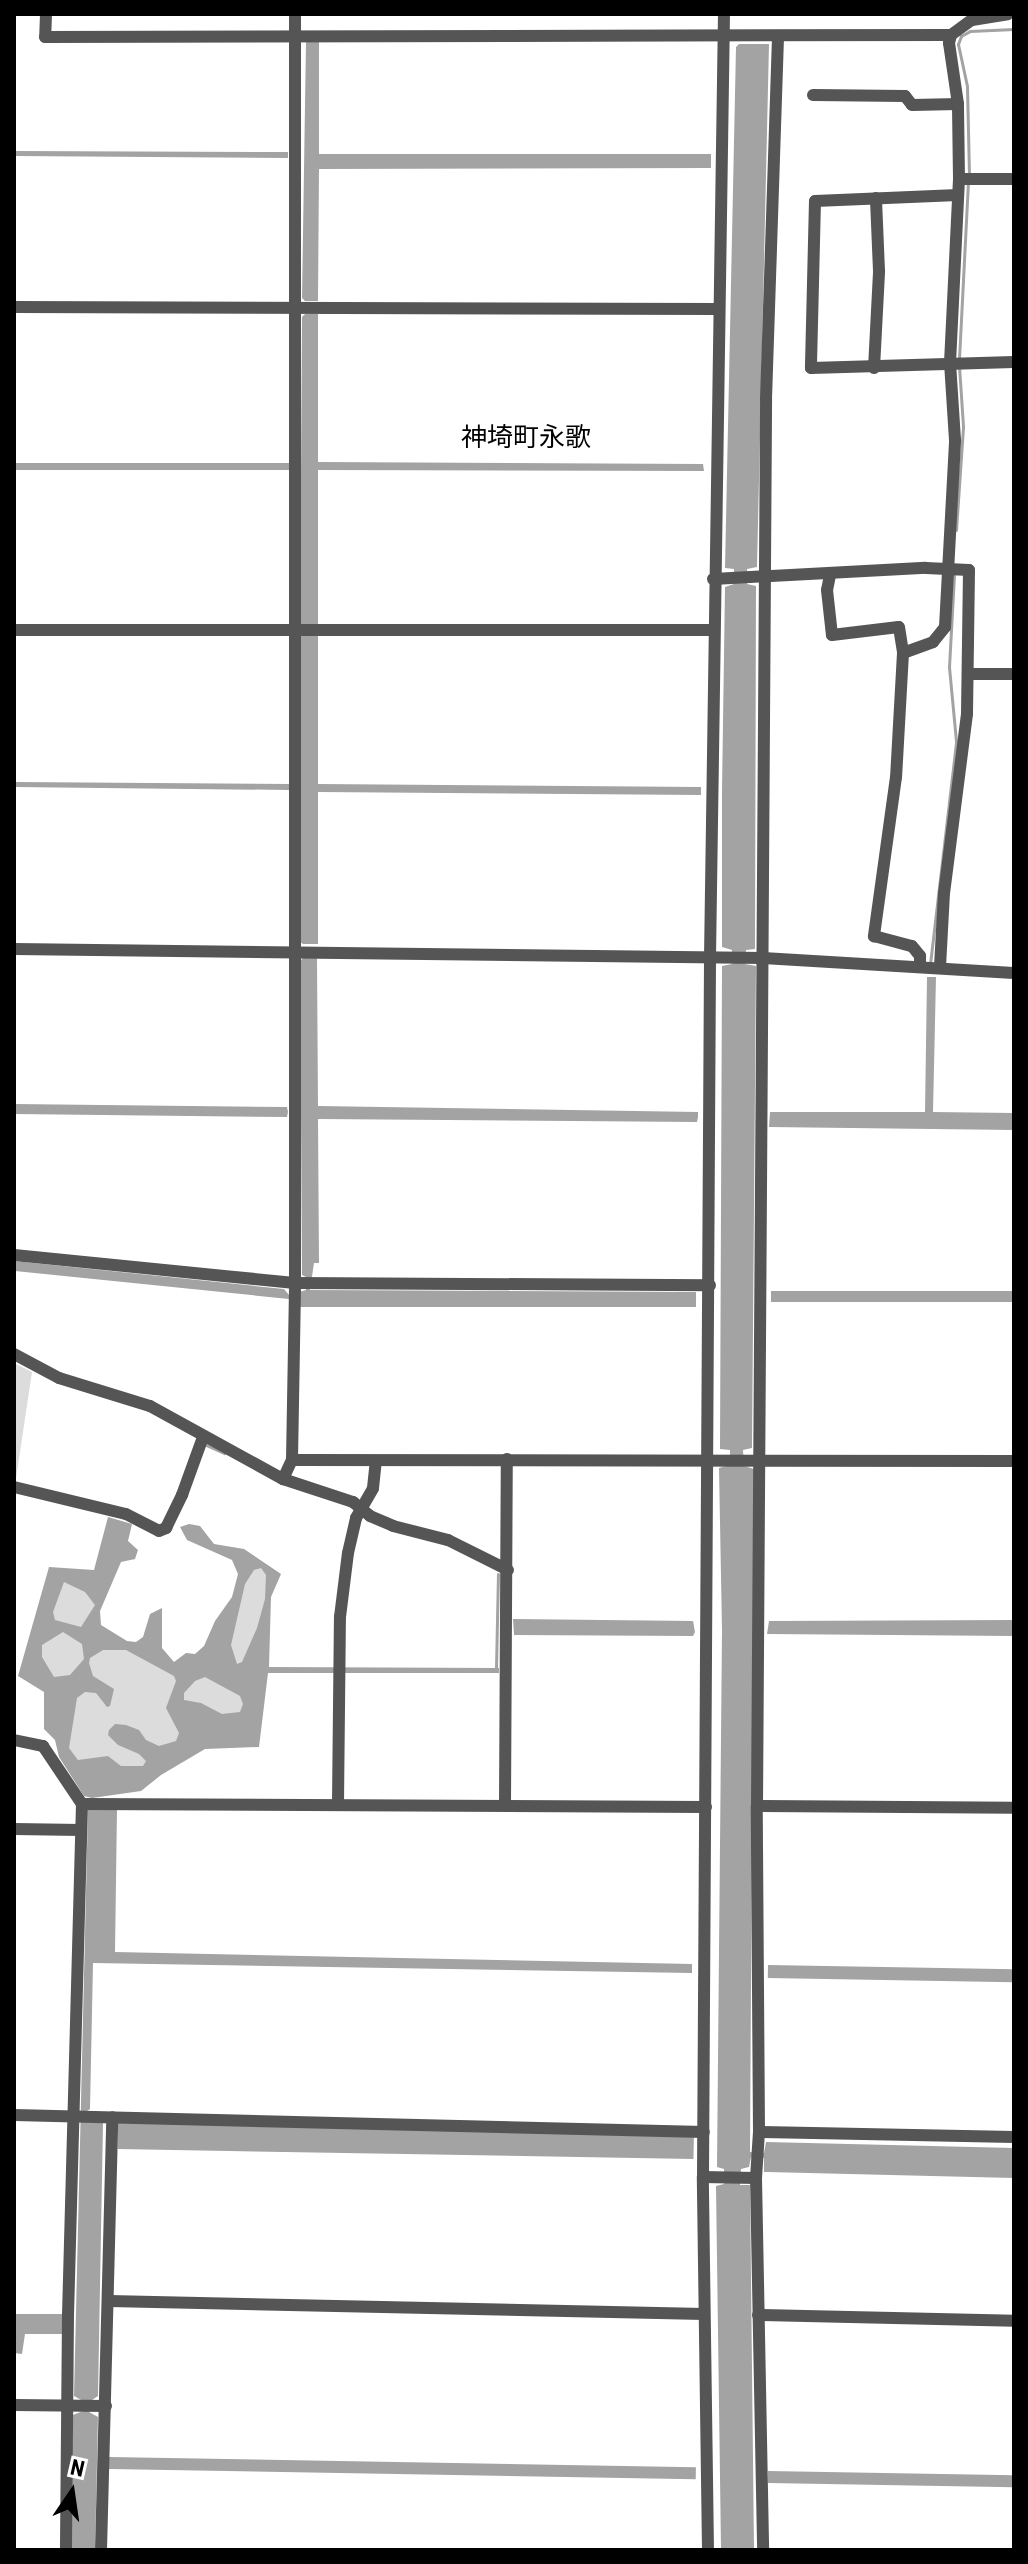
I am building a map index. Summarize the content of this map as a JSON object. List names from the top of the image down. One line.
{"districts":["神埼町永歌"],"north":"top"}
